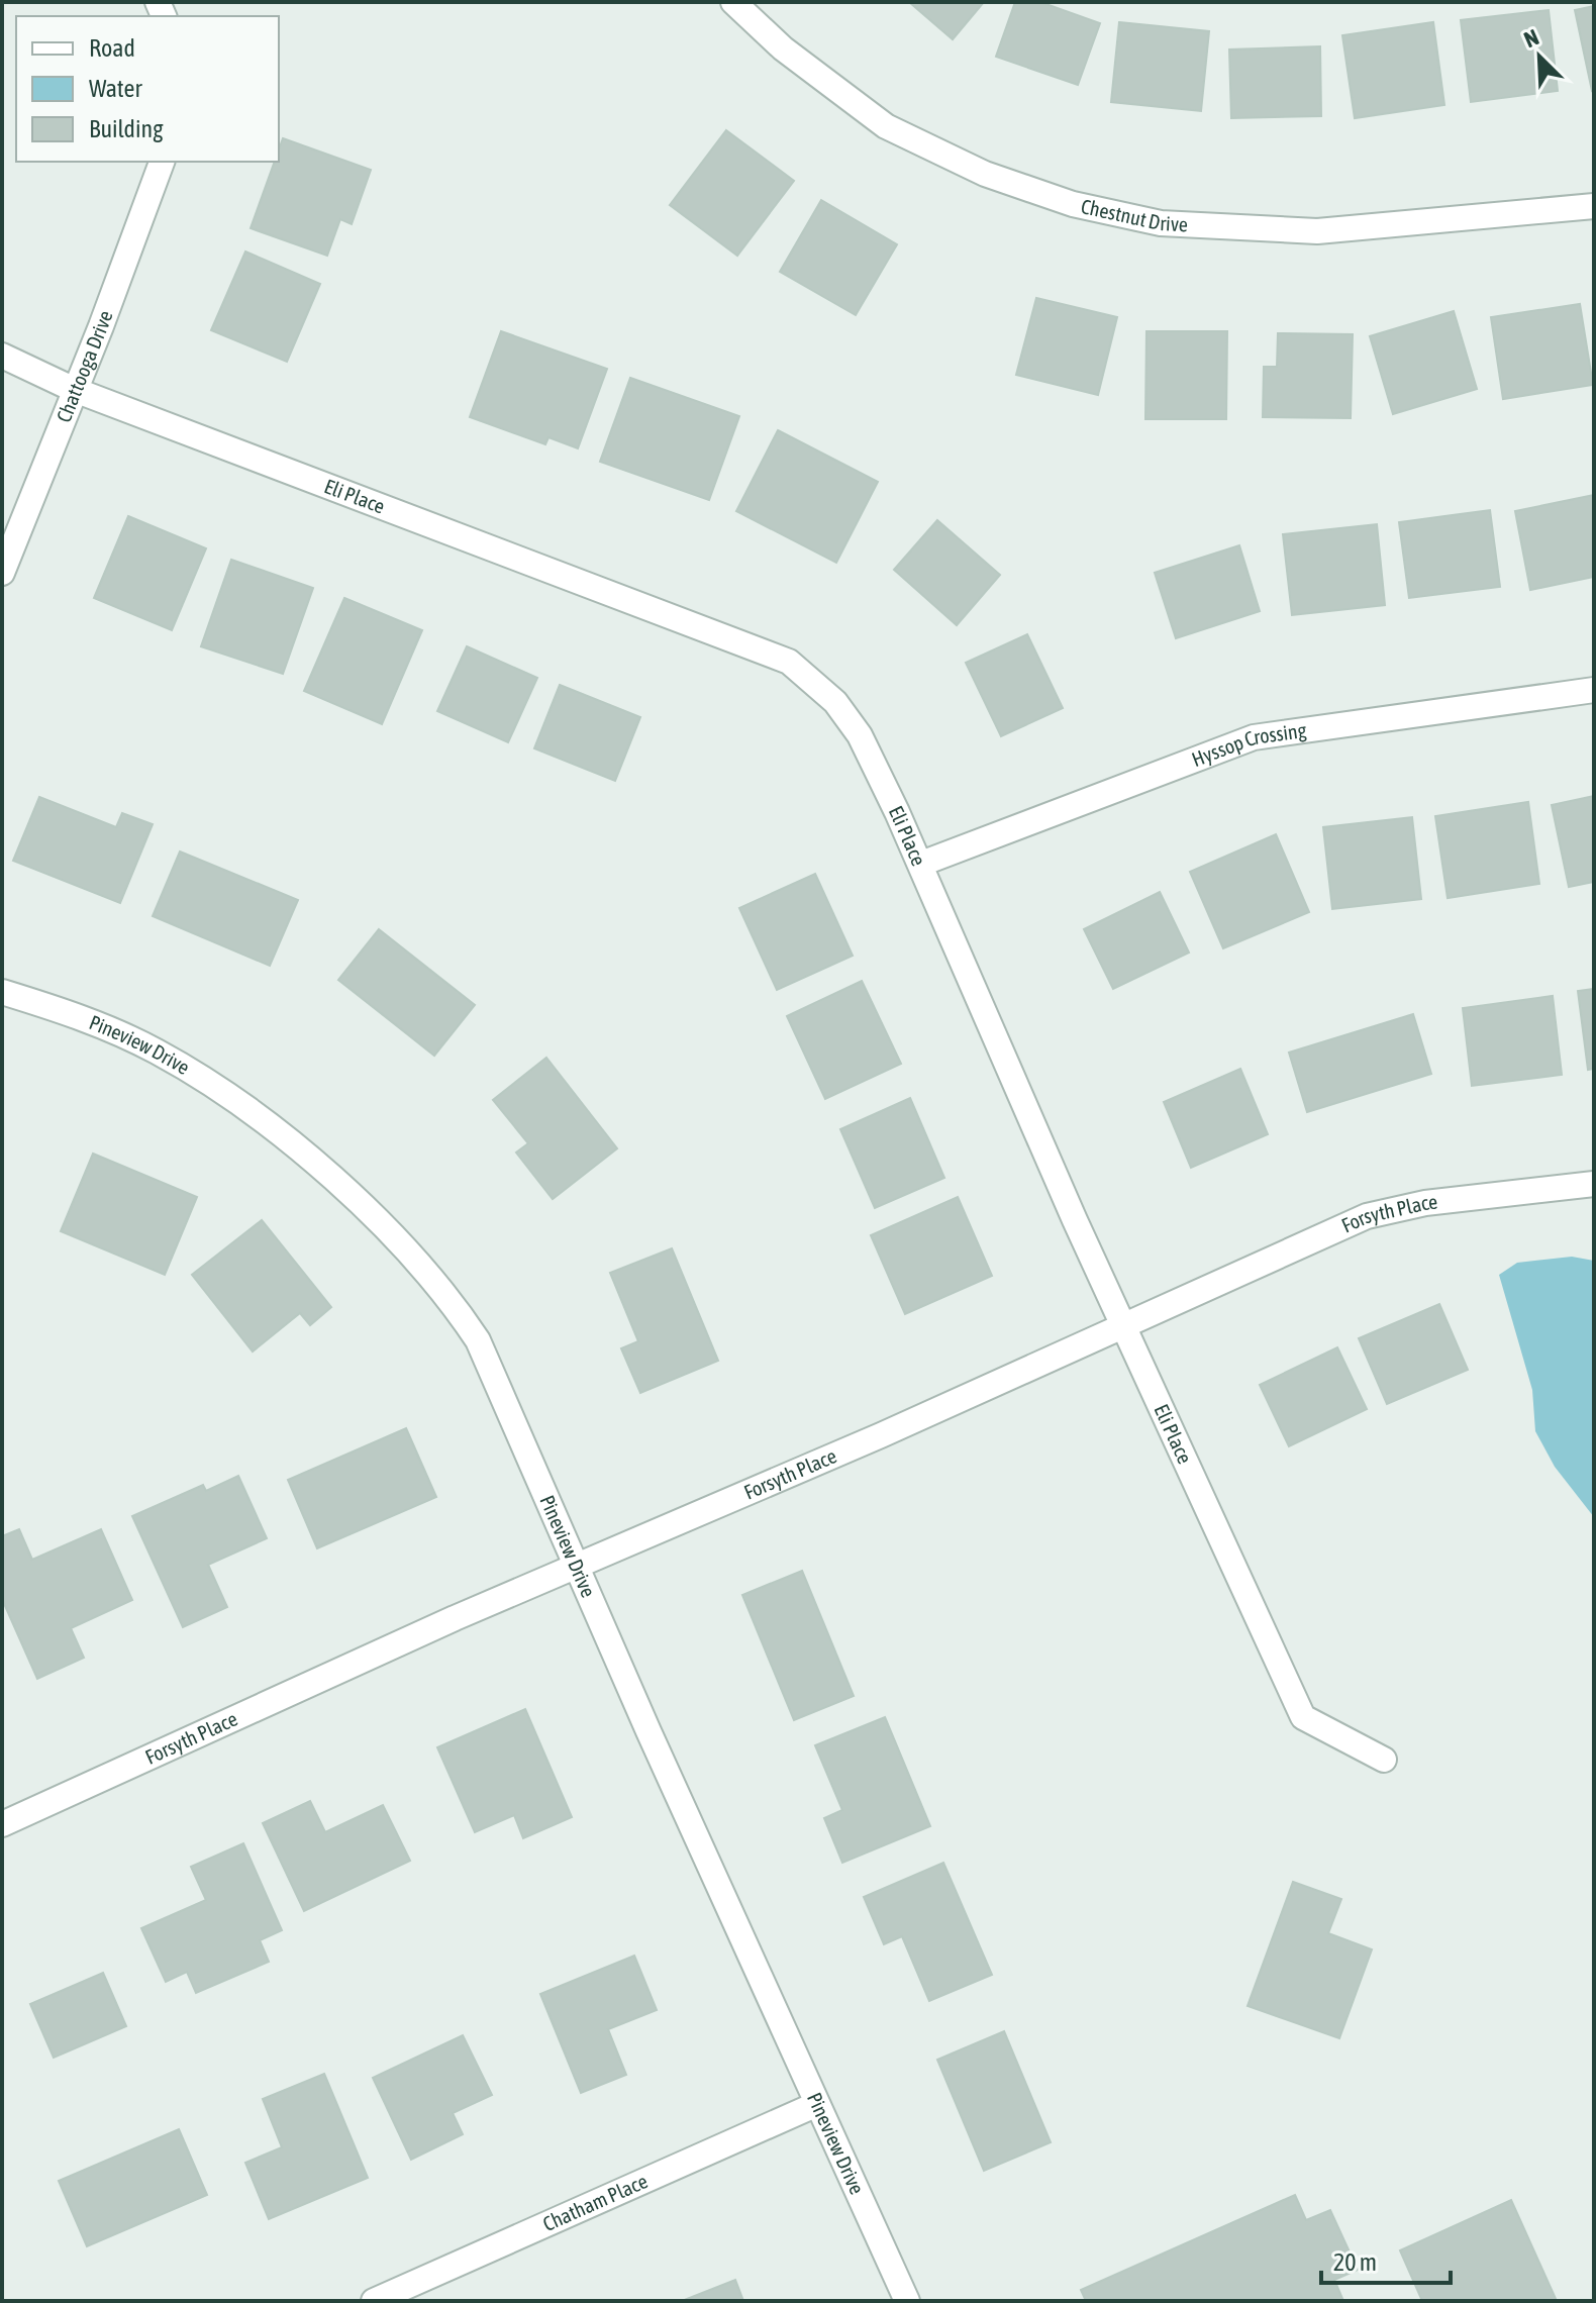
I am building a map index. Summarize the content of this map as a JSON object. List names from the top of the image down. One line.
{"streets":{"street":["Chestnut Drive","Chattooga Drive","Eli Place","Hyssop Crossing","Pineview Drive","Forsyth Place","Chatham Place"]},"crossings":[["Chattooga Drive","Eli Place"],["Eli Place","Hyssop Crossing"],["Eli Place","Forsyth Place"],["Pineview Drive","Forsyth Place"],["Pineview Drive","Chatham Place"]],"legend":["Road","Water","Building"],"scale_bar":"20 m","north":"top left"}
